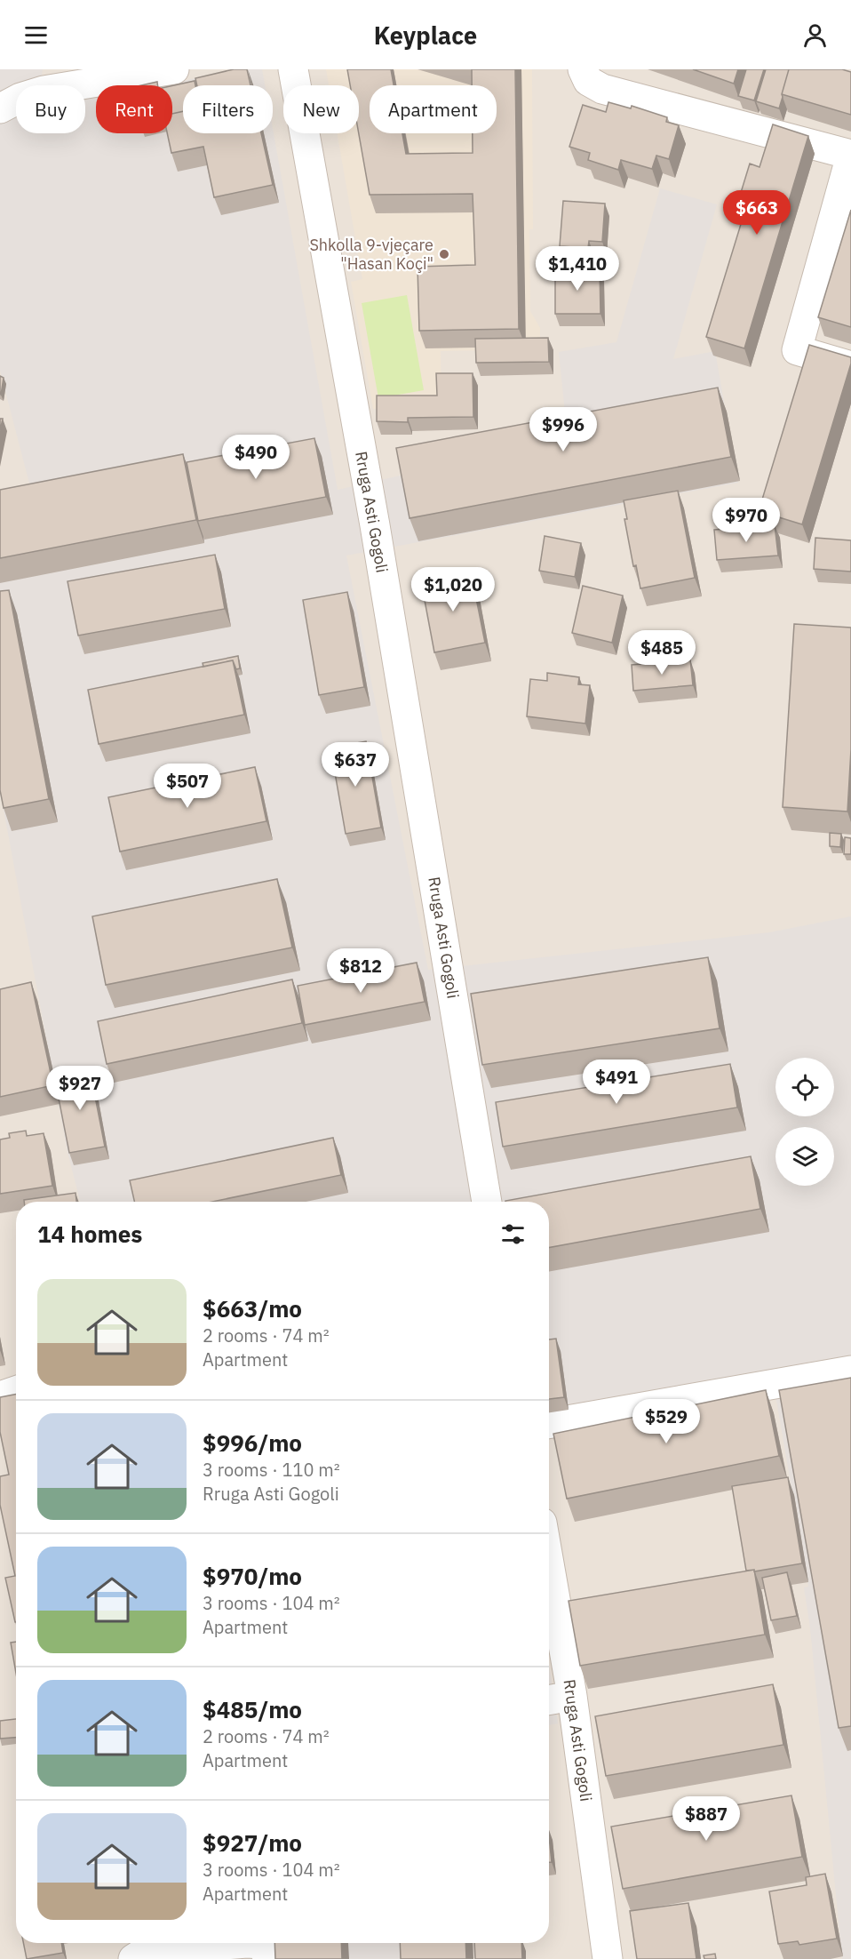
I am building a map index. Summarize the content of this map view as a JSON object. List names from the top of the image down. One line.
{"streets":{"street":["Rruga Asti Gogoli"]},"places":["Shkolla 9-vjeçare \"Hasan Koçi\""],"page":{"header":"Keyplace","chip":["Buy","Rent","Filters","New","Apartment"],"price":["$663","$1,410","$996","$490","$970","$1,020","$485","$637","$507","$812","$491","$927","$529","$887"],"heading":"14 homes","list":[{"name":"$663/mo","note":"2 rooms · 74 m² · Apartment"},{"name":"$996/mo","note":"3 rooms · 110 m² · Rruga Asti Gogoli"},{"name":"$970/mo","note":"3 rooms · 104 m² · Apartment"},{"name":"$485/mo","note":"2 rooms · 74 m² · Apartment"},{"name":"$927/mo","note":"3 rooms · 104 m² · Apartment"}]}}
